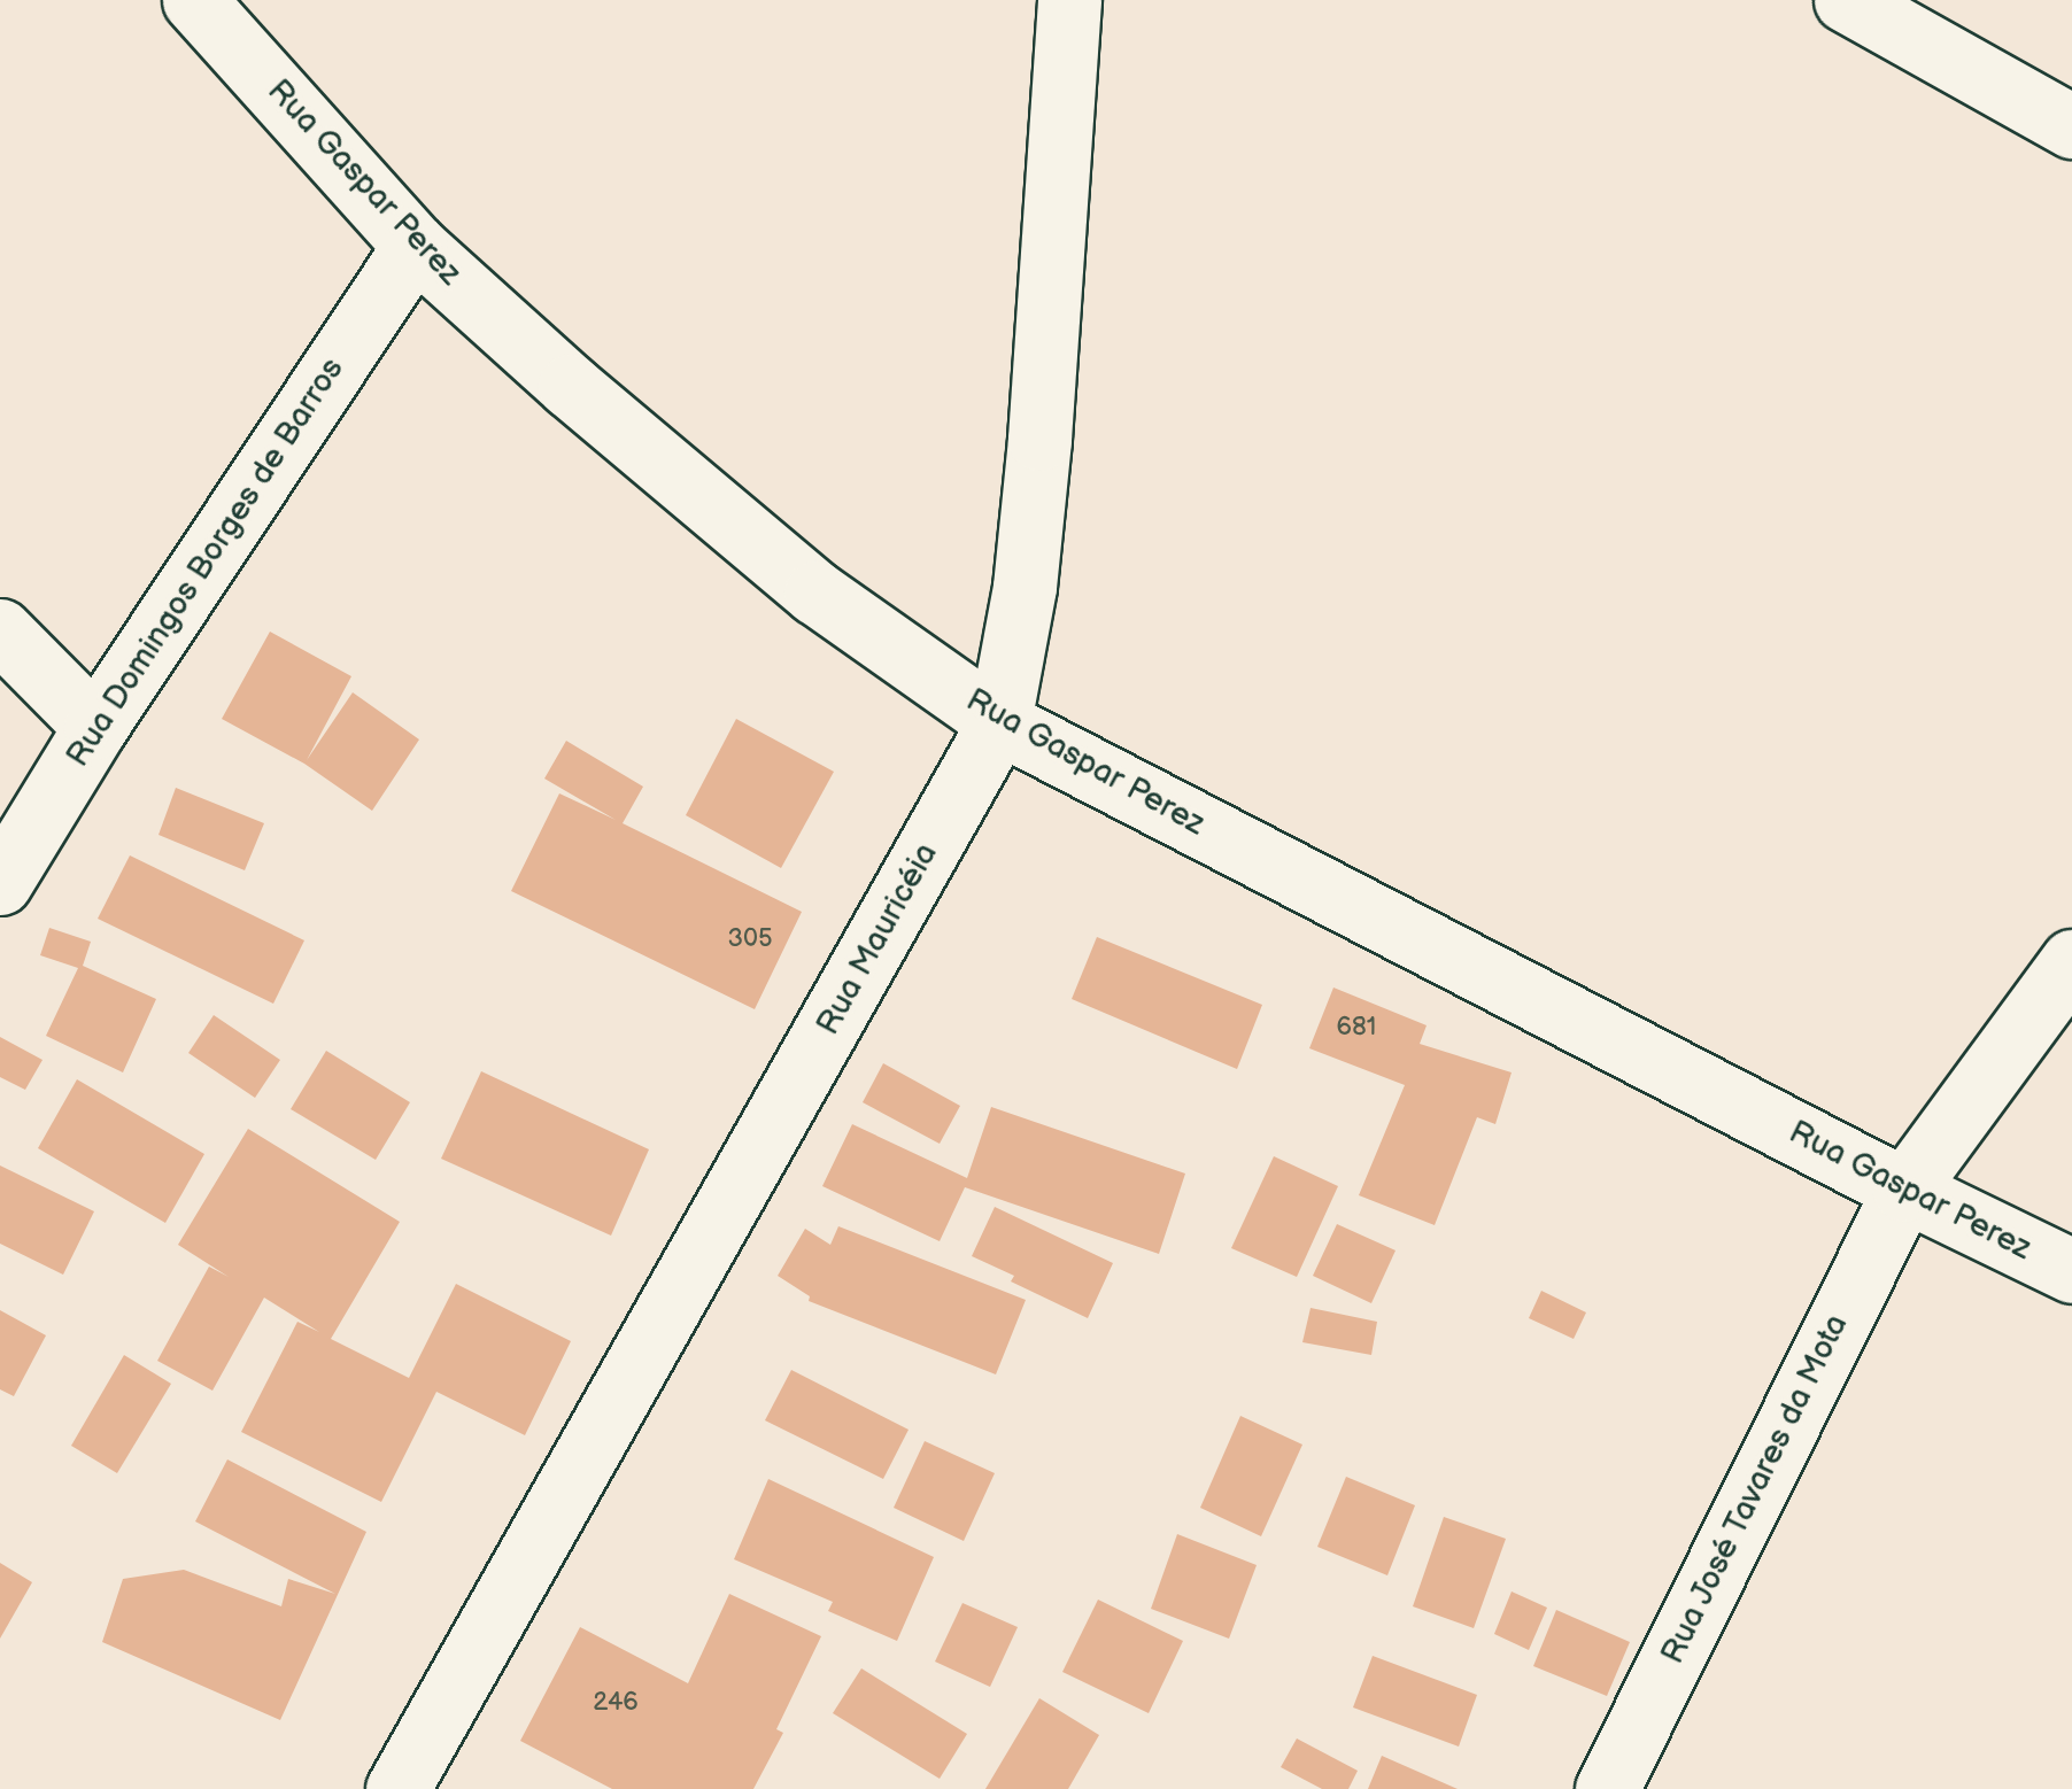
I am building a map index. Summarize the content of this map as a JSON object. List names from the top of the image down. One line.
{"streets":{"street":["Rua Gaspar Perez","Rua Domingos Borges de Barros","Rua Mauricéia","Rua José Tavares da Mota"]},"crossings":[["Rua Gaspar Perez","Rua Domingos Borges de Barros"],["Rua Gaspar Perez","Rua Mauricéia"],["Rua Gaspar Perez","Rua José Tavares da Mota"]],"house_numbers":["305","681","246"]}
